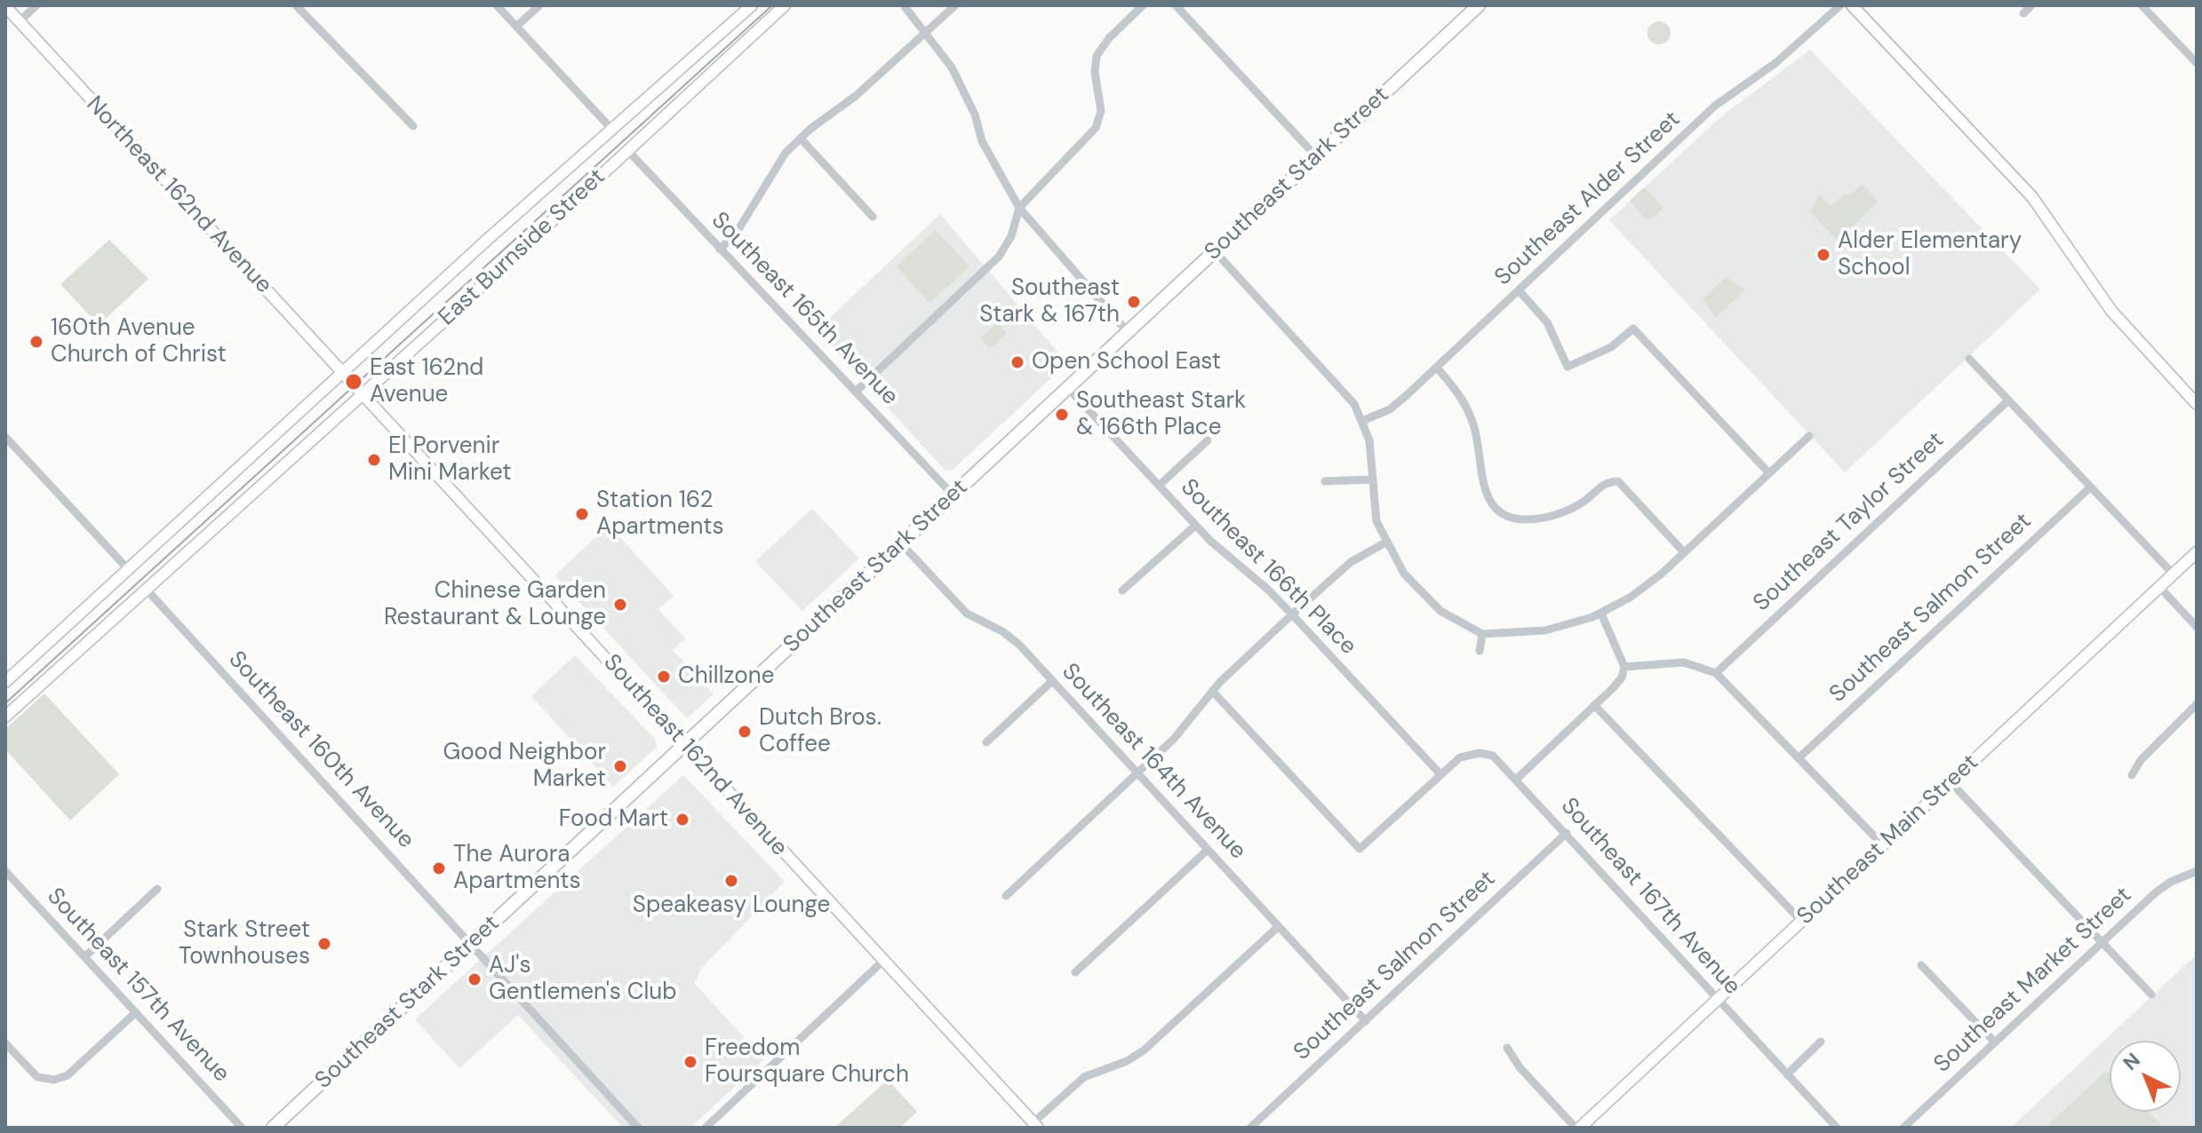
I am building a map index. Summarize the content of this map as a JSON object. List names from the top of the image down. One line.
{"streets":{"main road":["Southeast Stark Street"],"street":["Northeast 162nd Avenue","Southeast Alder Street","East Burnside Street","Southeast 165th Avenue","Southeast Taylor Street","Southeast 166th Place","Southeast Salmon Street","Southeast 160th Avenue","Southeast 162nd Avenue","Southeast 164th Avenue","Southeast Main Street","Southeast 167th Avenue","Southeast Market Street","Southeast 157th Avenue"]},"crossings":[["Southeast Stark Street","Southeast 165th Avenue"],["Southeast Stark Street","Southeast 166th Place"],["Southeast Stark Street","Southeast 160th Avenue"],["Southeast Stark Street","Southeast 162nd Avenue"],["Southeast Stark Street","Southeast 164th Avenue"],["Northeast 162nd Avenue","East Burnside Street"],["Northeast 162nd Avenue","Southeast 162nd Avenue"],["East Burnside Street","Southeast 165th Avenue"],["East Burnside Street","Southeast 160th Avenue"],["East Burnside Street","Southeast 162nd Avenue"],["Southeast 166th Place","Southeast 167th Avenue"],["Southeast Salmon Street","Southeast 164th Avenue"],["Southeast Salmon Street","Southeast 167th Avenue"],["Southeast Main Street","Southeast 167th Avenue"]],"places":["Alder Elementary School","Southeast Stark & 167th","160th Avenue Church of Christ","Open School East","East 162nd Avenue","Southeast Stark & 166th Place","El Porvenir Mini Market","Station 162 Apartments","Chinese Garden Restaurant & Lounge","Chillzone","Dutch Bros. Coffee","Good Neighbor Market","Food Mart","The Aurora Apartments","Speakeasy Lounge","Stark Street Townhouses","AJ's Gentlemen's Club","Freedom Foursquare Church"],"north":"top left"}
